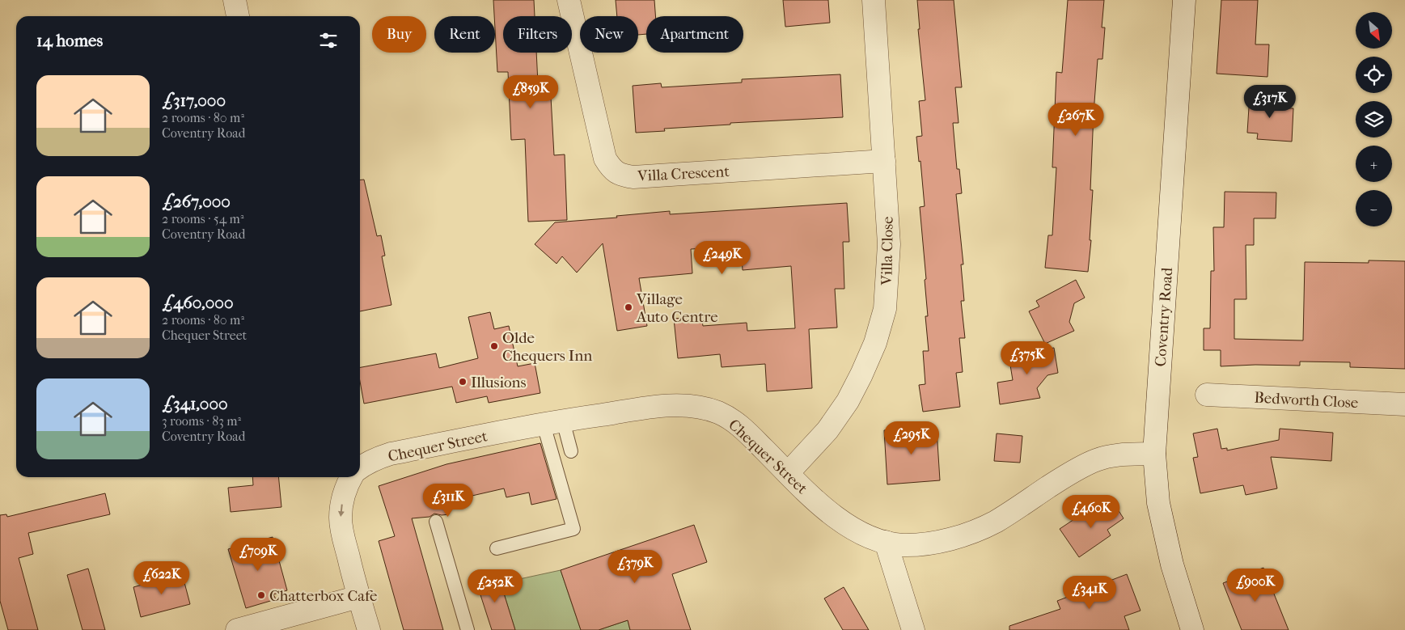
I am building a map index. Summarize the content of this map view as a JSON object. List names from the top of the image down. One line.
{"streets":{"street":["Villa Crescent","Villa Close","Coventry Road","Bedworth Close","Chequer Street"]},"crossings":[["Villa Crescent","Villa Close"],["Villa Close","Chequer Street"],["Coventry Road","Chequer Street"]],"places":["Village Auto Centre","Olde Chequers Inn","Illusions","Chatterbox Cafe"],"north":"bottom right","page":{"map_buttons":["+","−"],"chip":["Buy","Rent","Filters","New","Apartment"],"heading":"14 homes","list":[{"name":"£317,000","note":"2 rooms · 80 m² · Coventry Road"},{"name":"£267,000","note":"2 rooms · 54 m² · Coventry Road"},{"name":"£460,000","note":"2 rooms · 80 m² · Chequer Street"},{"name":"£341,000","note":"3 rooms · 83 m² · Coventry Road"}],"price":["£859K","£317K","£267K","£249K","£375K","£295K","£311K","£460K","£709K","£379K","£622K","£900K","£252K","£341K"]}}
